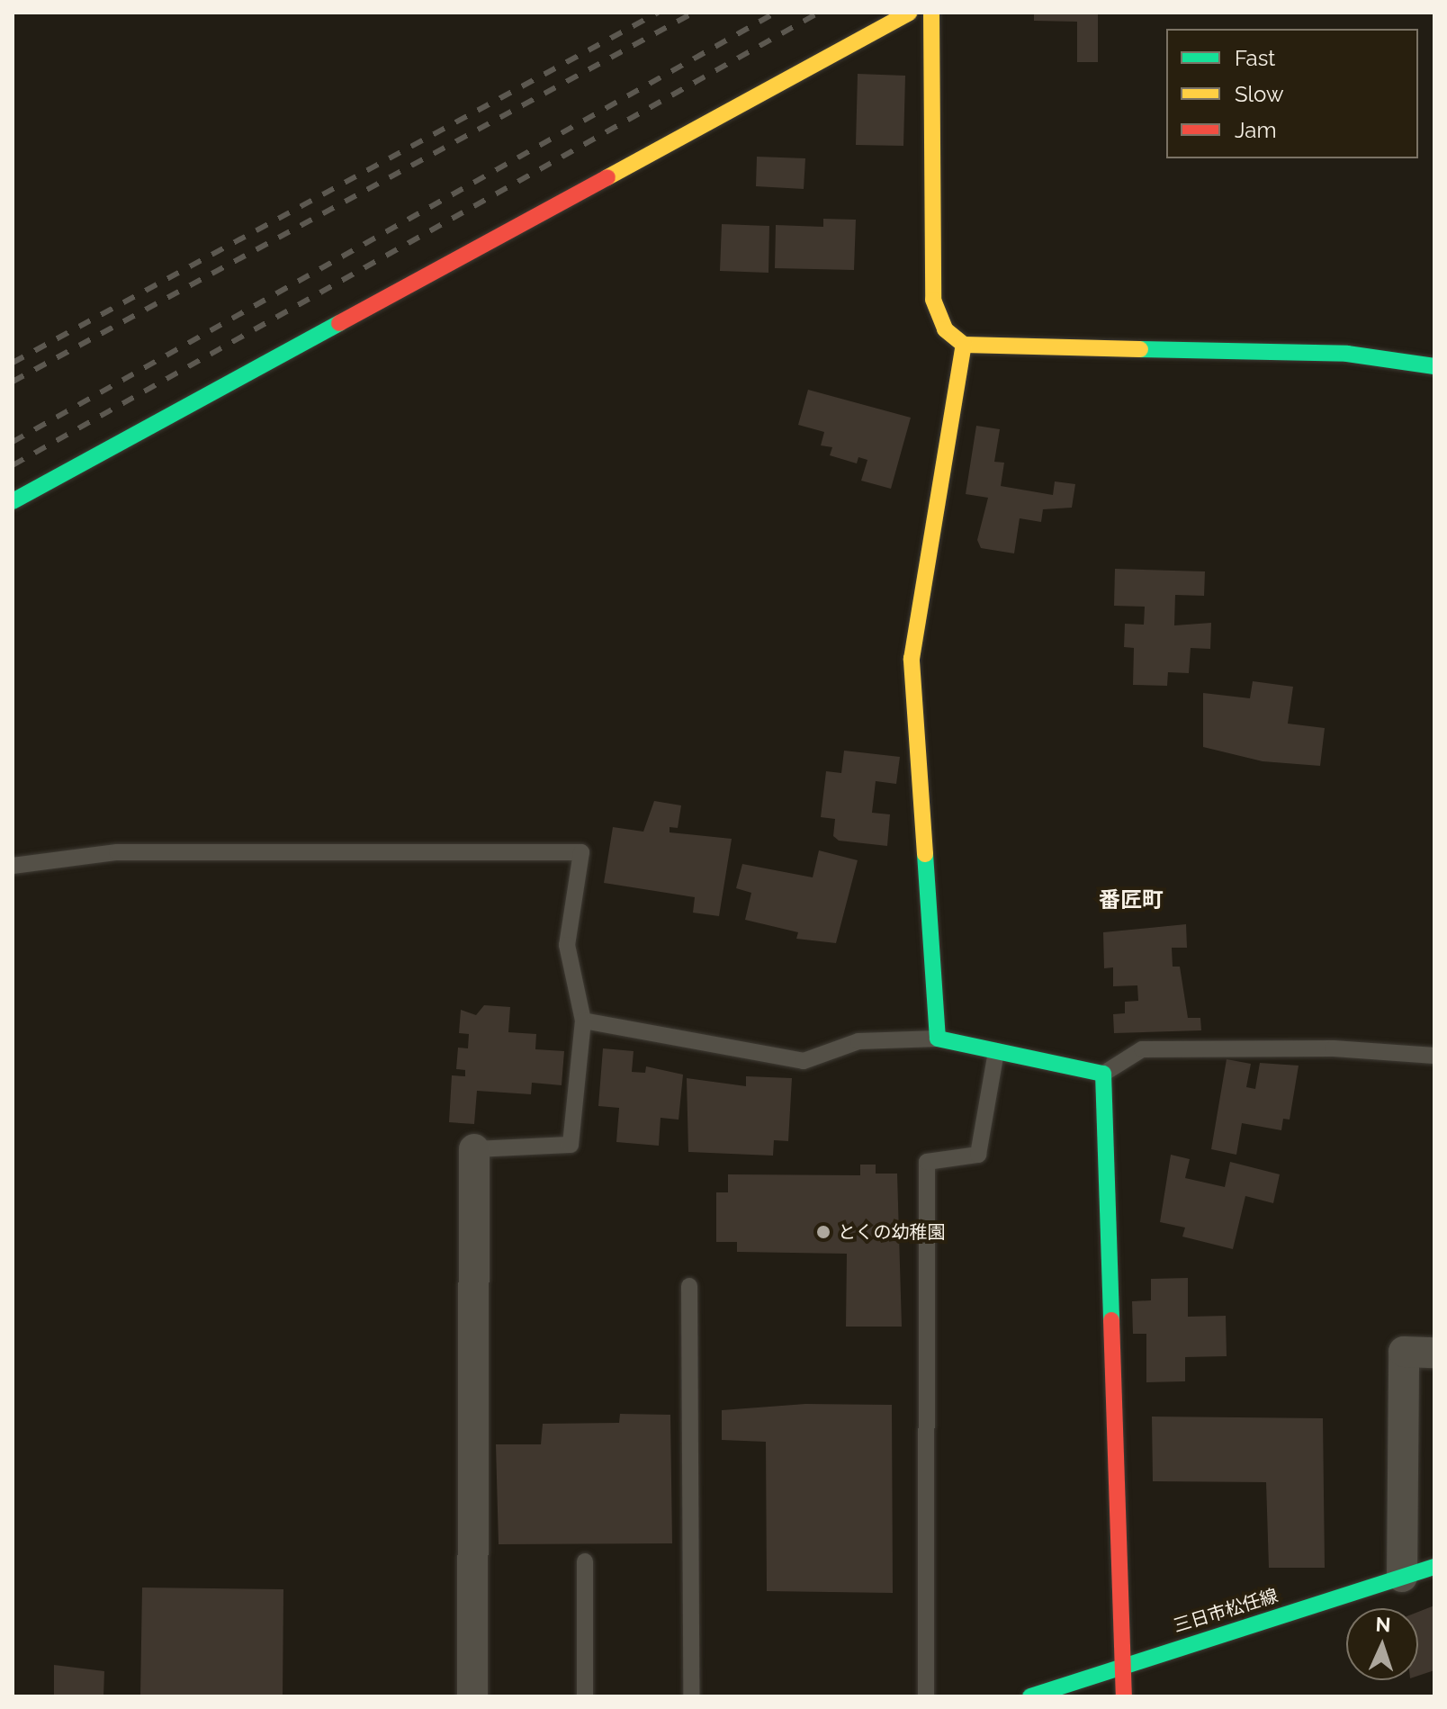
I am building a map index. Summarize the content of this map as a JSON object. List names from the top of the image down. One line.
{"streets":{"street":["三日市松任線"]},"districts":["番匠町"],"places":["とくの幼稚園"],"legend":["Fast","Slow","Jam"],"north":"top"}
